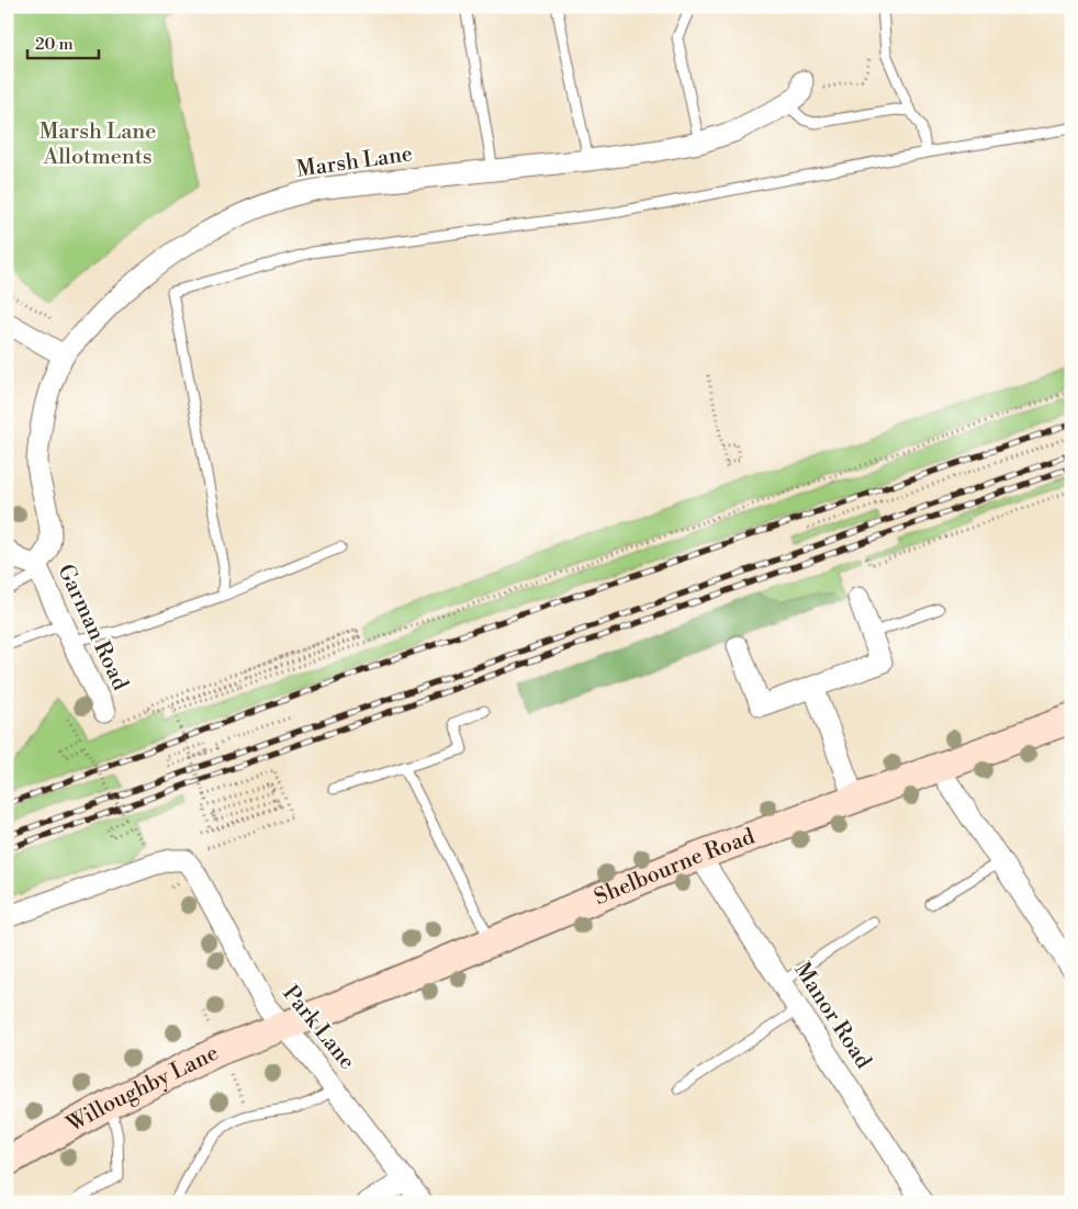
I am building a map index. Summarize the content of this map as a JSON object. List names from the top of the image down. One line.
{"streets":{"street":["Marsh Lane","Garman Road","Shelbourne Road","Manor Road","Park Lane","Willoughby Lane"]},"crossings":[["Marsh Lane","Garman Road"],["Shelbourne Road","Manor Road"],["Shelbourne Road","Park Lane"],["Shelbourne Road","Willoughby Lane"],["Park Lane","Willoughby Lane"]],"parks":["Marsh Lane Allotments"],"scale_bar":"20 m"}
